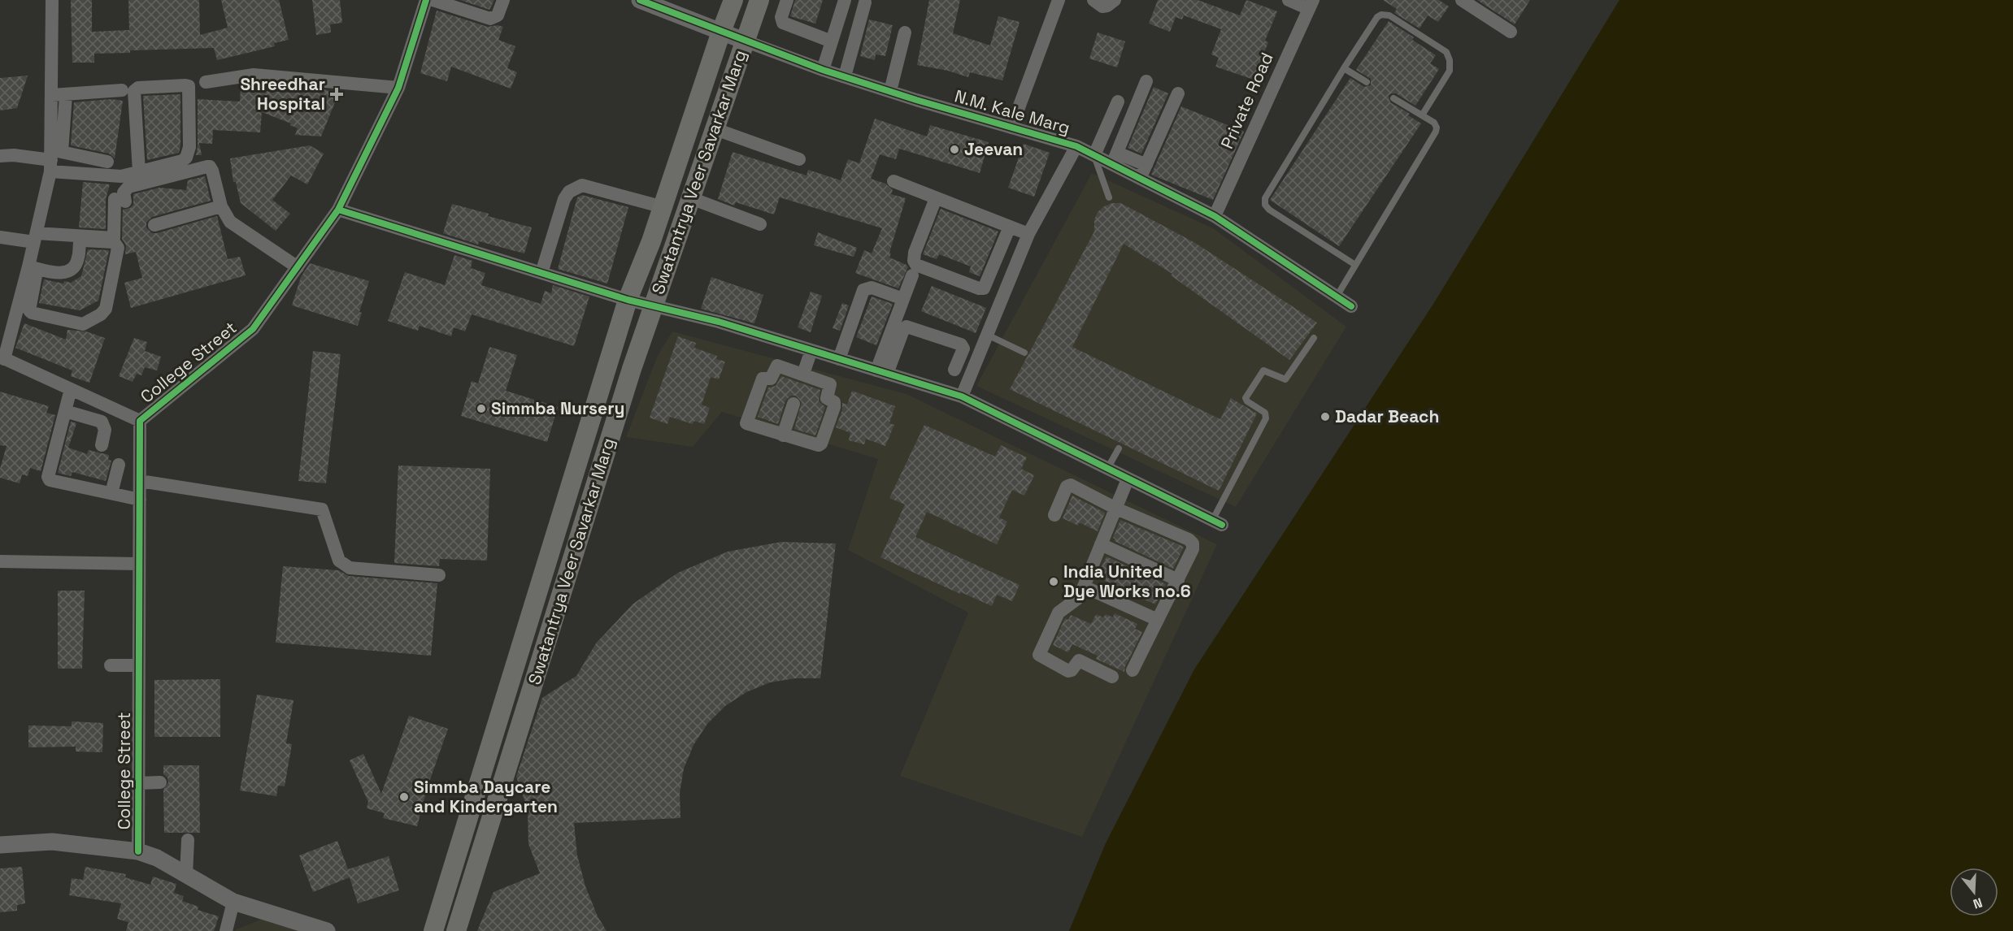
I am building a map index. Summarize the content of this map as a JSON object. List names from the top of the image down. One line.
{"streets":{"main road":["Swatantrya Veer Savarkar Marg"],"street":["Private Road","N.M. Kale Marg","College Street"]},"crossings":[["Private Road","N.M. Kale Marg"],["N.M. Kale Marg","Swatantrya Veer Savarkar Marg"]],"places":{"health":["Shreedhar Hospital"],"other":["Jeevan","Simmba Nursery","Dadar Beach","India United Dye Works no.6","Simmba Daycare and Kindergarten"]},"north":"bottom"}
